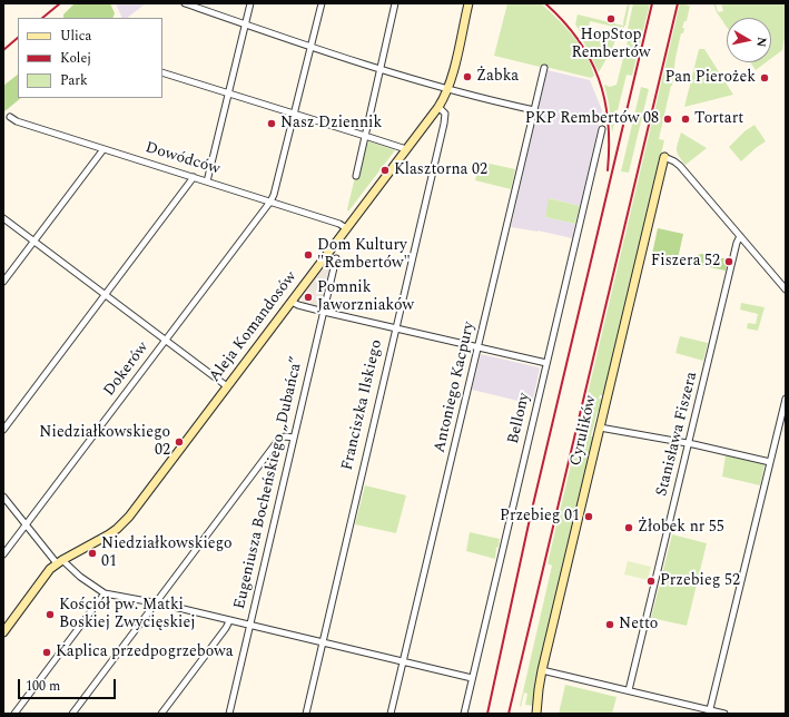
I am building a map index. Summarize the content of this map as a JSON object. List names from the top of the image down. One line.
{"streets":{"street":["Dowódców","Aleja Komandosów","Dokerów","Antoniego Kacpury","Franciszka Ilskiego","Bellony","Cyrulików","Stanisława Fiszera","Eugeniusza Bocheńskiego „Dubańca”"]},"crossings":[["Dowódców","Aleja Komandosów"],["Dowódców","Dokerów"],["Aleja Komandosów","Franciszka Ilskiego"]],"places":["HopStop Rembertów","Żabka","Pan Pierożek","PKP Rembertów 08","Tortart","Nasz Dziennik","Klasztorna 02","Dom Kultury \"Rembertów\"","Fiszera 52","Pomnik Jaworzniaków","Niedziałkowskiego 02","Przebieg 01","Żłobek nr 55","Niedziałkowskiego 01","Przebieg 52","Kościół pw. Matki Boskiej Zwycięskiej","Netto","Kaplica przedpogrzebowa"],"legend":["Ulica","Kolej","Park"],"scale_bar":"100 m","north":"right"}
